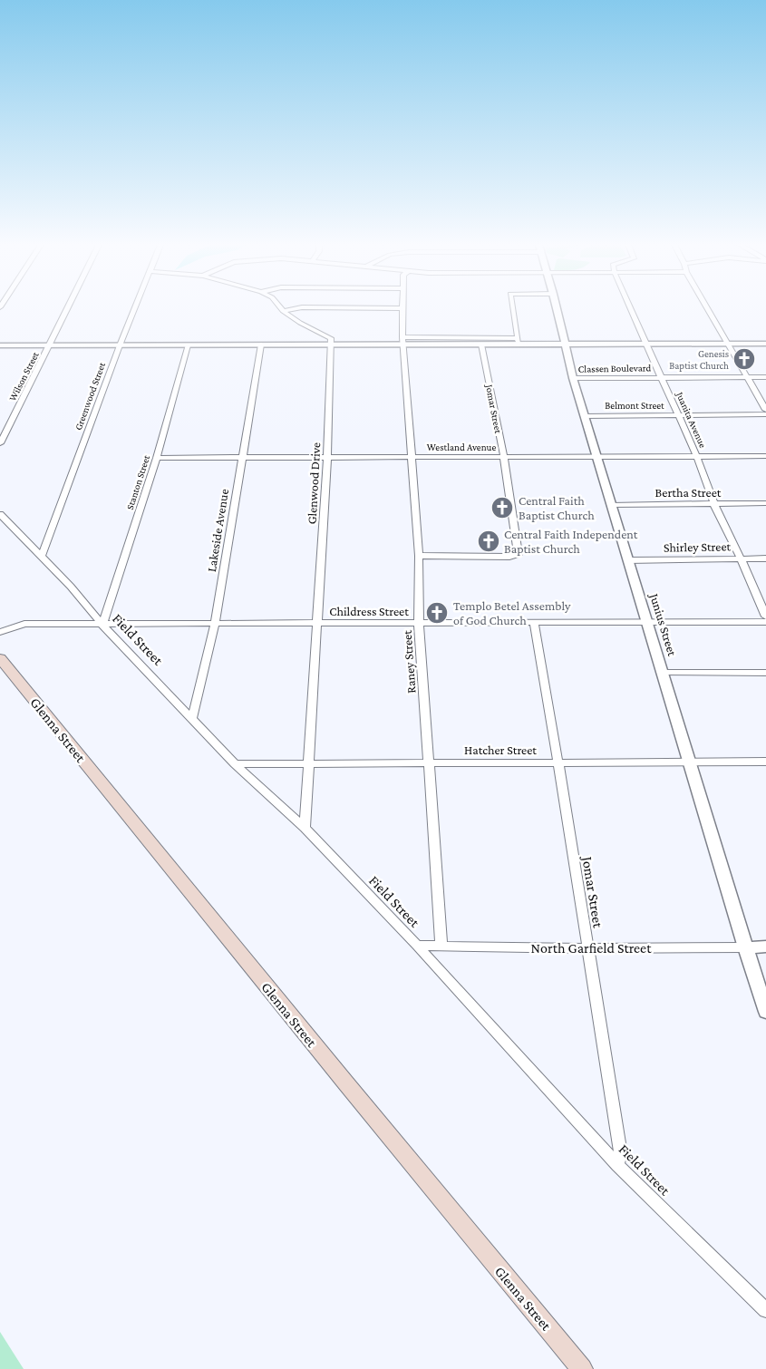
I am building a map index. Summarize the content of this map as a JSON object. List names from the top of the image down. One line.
{"streets":{"main road":["Glenna Street"],"street":["Classen Boulevard","Wilson Street","Greenwood Street","Belmont Street","Jomar Street","Juanita Avenue","Westland Avenue","Stanton Street","Glenwood Drive","Bertha Street","Lakeside Avenue","Shirley Street","Childress Street","Junius Street","Field Street","Raney Street","Hatcher Street","North Garfield Street"]},"crossings":[["Classen Boulevard","Juanita Avenue"],["Classen Boulevard","Junius Street"],["Greenwood Street","Field Street"],["Belmont Street","Juanita Avenue"],["Belmont Street","Junius Street"],["Jomar Street","Westland Avenue"],["Jomar Street","Childress Street"],["Jomar Street","Field Street"],["Jomar Street","Raney Street"],["Jomar Street","Hatcher Street"],["Jomar Street","North Garfield Street"],["Juanita Avenue","Westland Avenue"],["Juanita Avenue","Bertha Street"],["Juanita Avenue","Shirley Street"],["Westland Avenue","Stanton Street"],["Westland Avenue","Glenwood Drive"],["Westland Avenue","Lakeside Avenue"],["Westland Avenue","Junius Street"],["Westland Avenue","Raney Street"],["Stanton Street","Childress Street"],["Stanton Street","Field Street"],["Glenwood Drive","Childress Street"],["Glenwood Drive","Field Street"],["Glenwood Drive","Hatcher Street"],["Bertha Street","Junius Street"],["Lakeside Avenue","Childress Street"],["Lakeside Avenue","Field Street"],["Shirley Street","Junius Street"],["Childress Street","Junius Street"],["Childress Street","Field Street"],["Childress Street","Raney Street"],["Junius Street","Hatcher Street"],["Junius Street","North Garfield Street"],["Field Street","Hatcher Street"],["Field Street","North Garfield Street"],["Raney Street","Hatcher Street"],["Raney Street","North Garfield Street"]],"places":{"church":["Genesis Baptist Church","Central Faith Baptist Church","Central Faith Independent Baptist Church","Templo Betel Assembly of God Church"]}}
